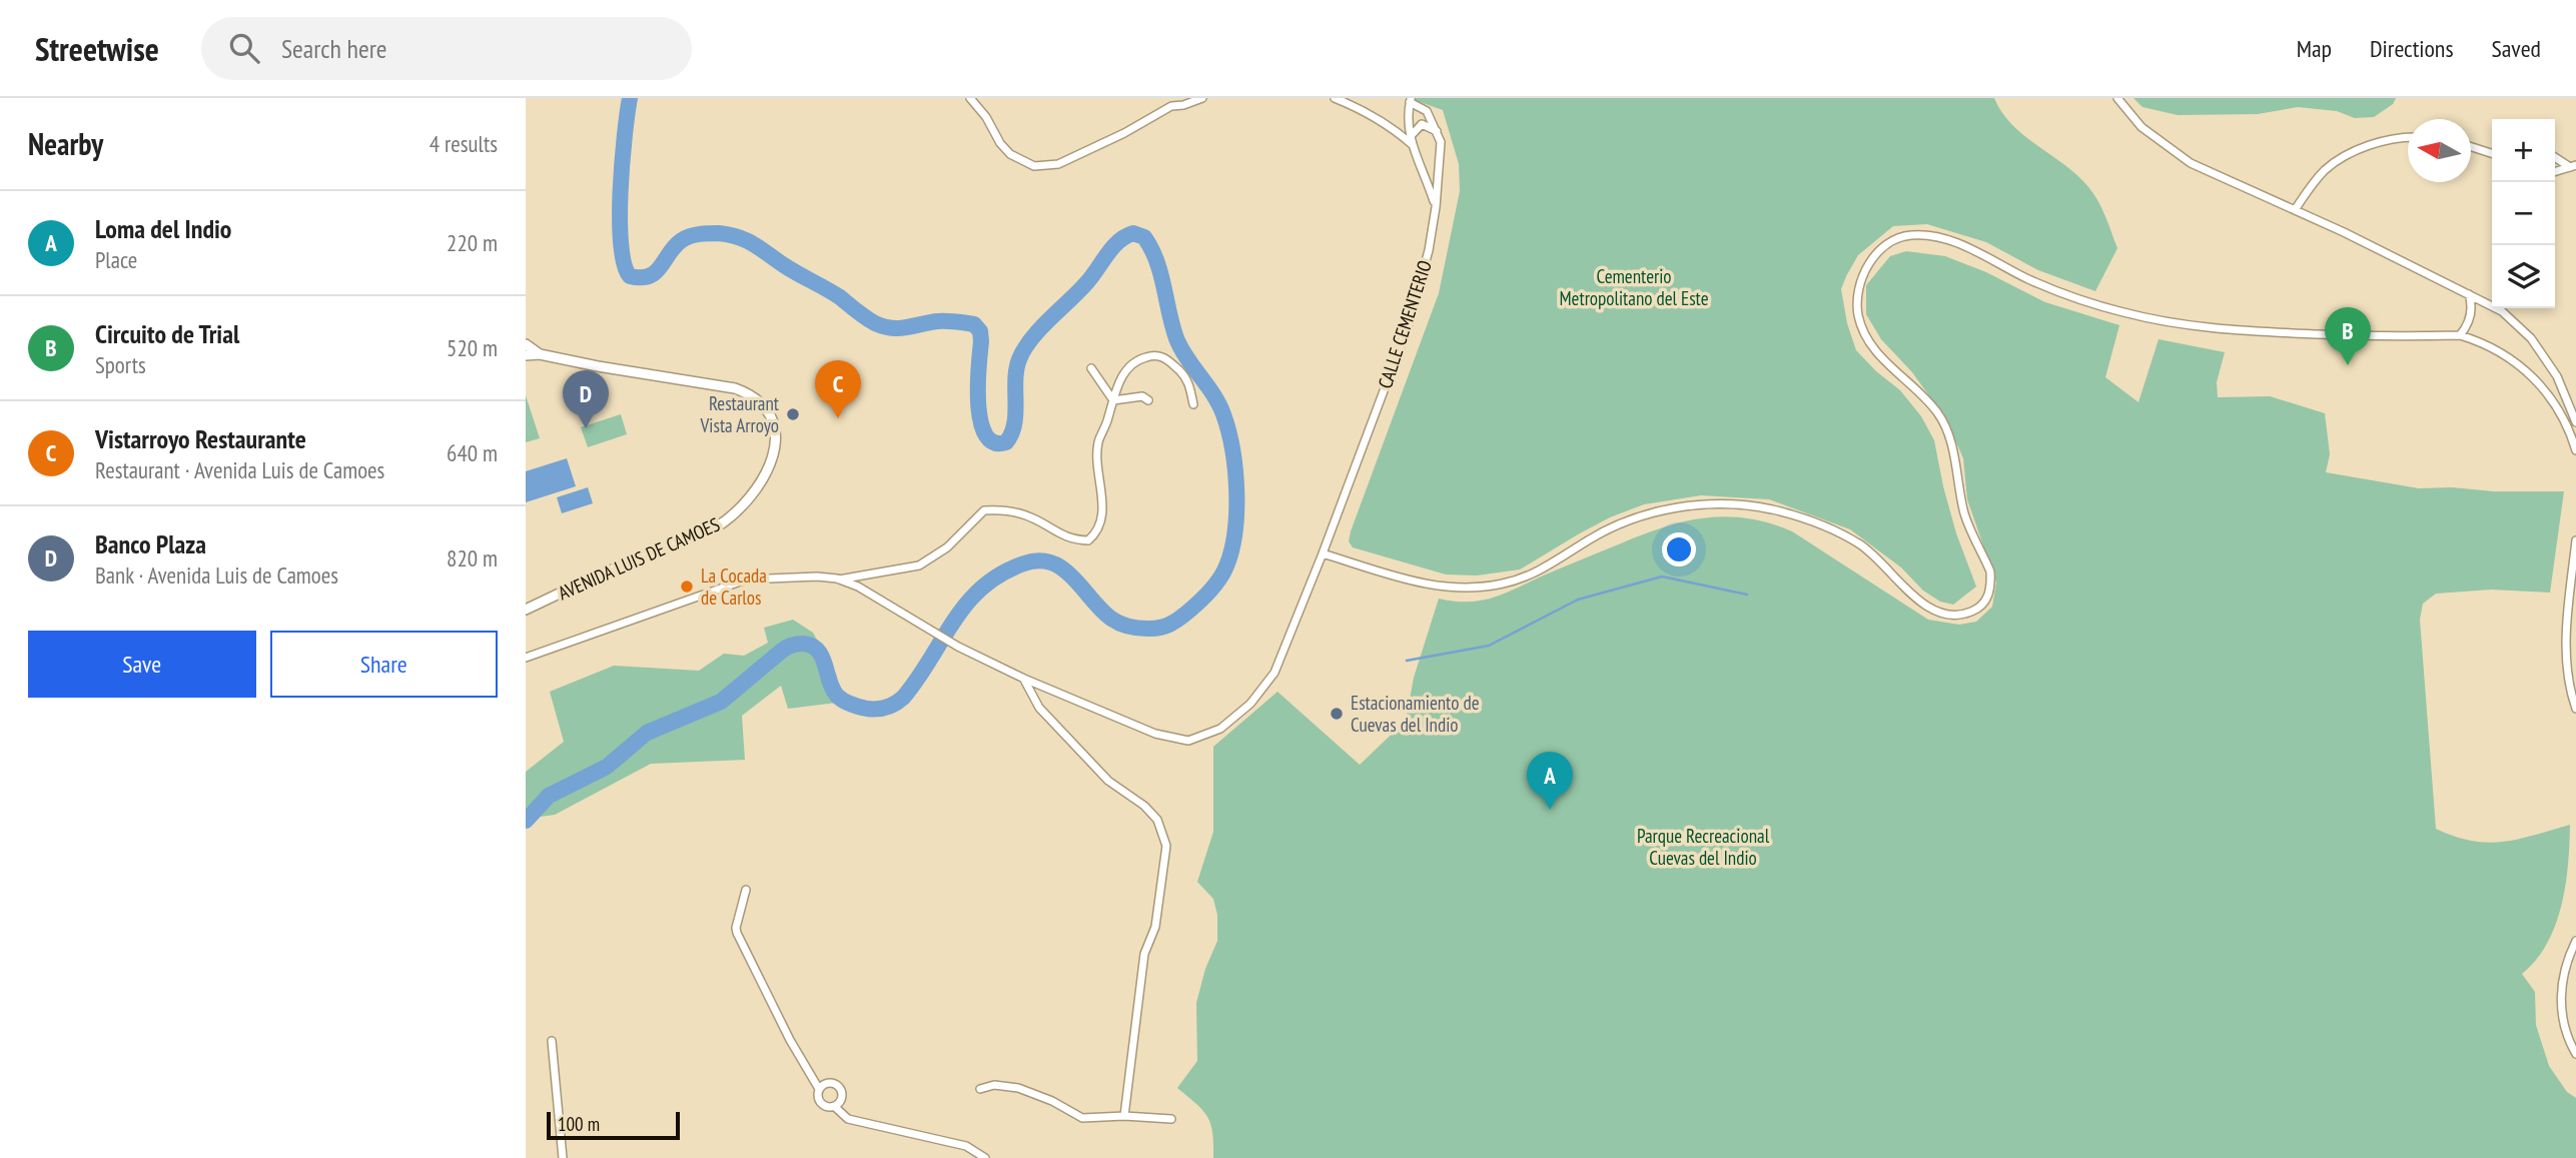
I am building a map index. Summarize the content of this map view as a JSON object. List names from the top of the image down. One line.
{"streets":{"street":["CALLE CEMENTERIO","AVENIDA LUIS DE CAMOES"]},"parks":["Cementerio Metropolitano del Este","Parque Recreacional Cuevas del Indio"],"places":["Restaurant Vista Arroyo","La Cocada de Carlos","Estacionamiento de Cuevas del Indio"],"scale_bar":"100 m","north":"left","page":{"header":"Streetwise","search":"Search here","nav":["Map","Directions","Saved"],"heading":["Nearby","4 results"],"map_buttons":["+","−"],"list":[{"mark":"A","name":"Loma del Indio","note":"Place","value":"220 m"},{"mark":"B","name":"Circuito de Trial","note":"Sports","value":"520 m"},{"mark":"C","name":"Vistarroyo Restaurante","note":"Restaurant · Avenida Luis de Camoes","value":"640 m"},{"mark":"D","name":"Banco Plaza","note":"Bank · Avenida Luis de Camoes","value":"820 m"}],"pins":["B","C","D","A"],"buttons":["Save","Share"],"scale":"100 m"}}
